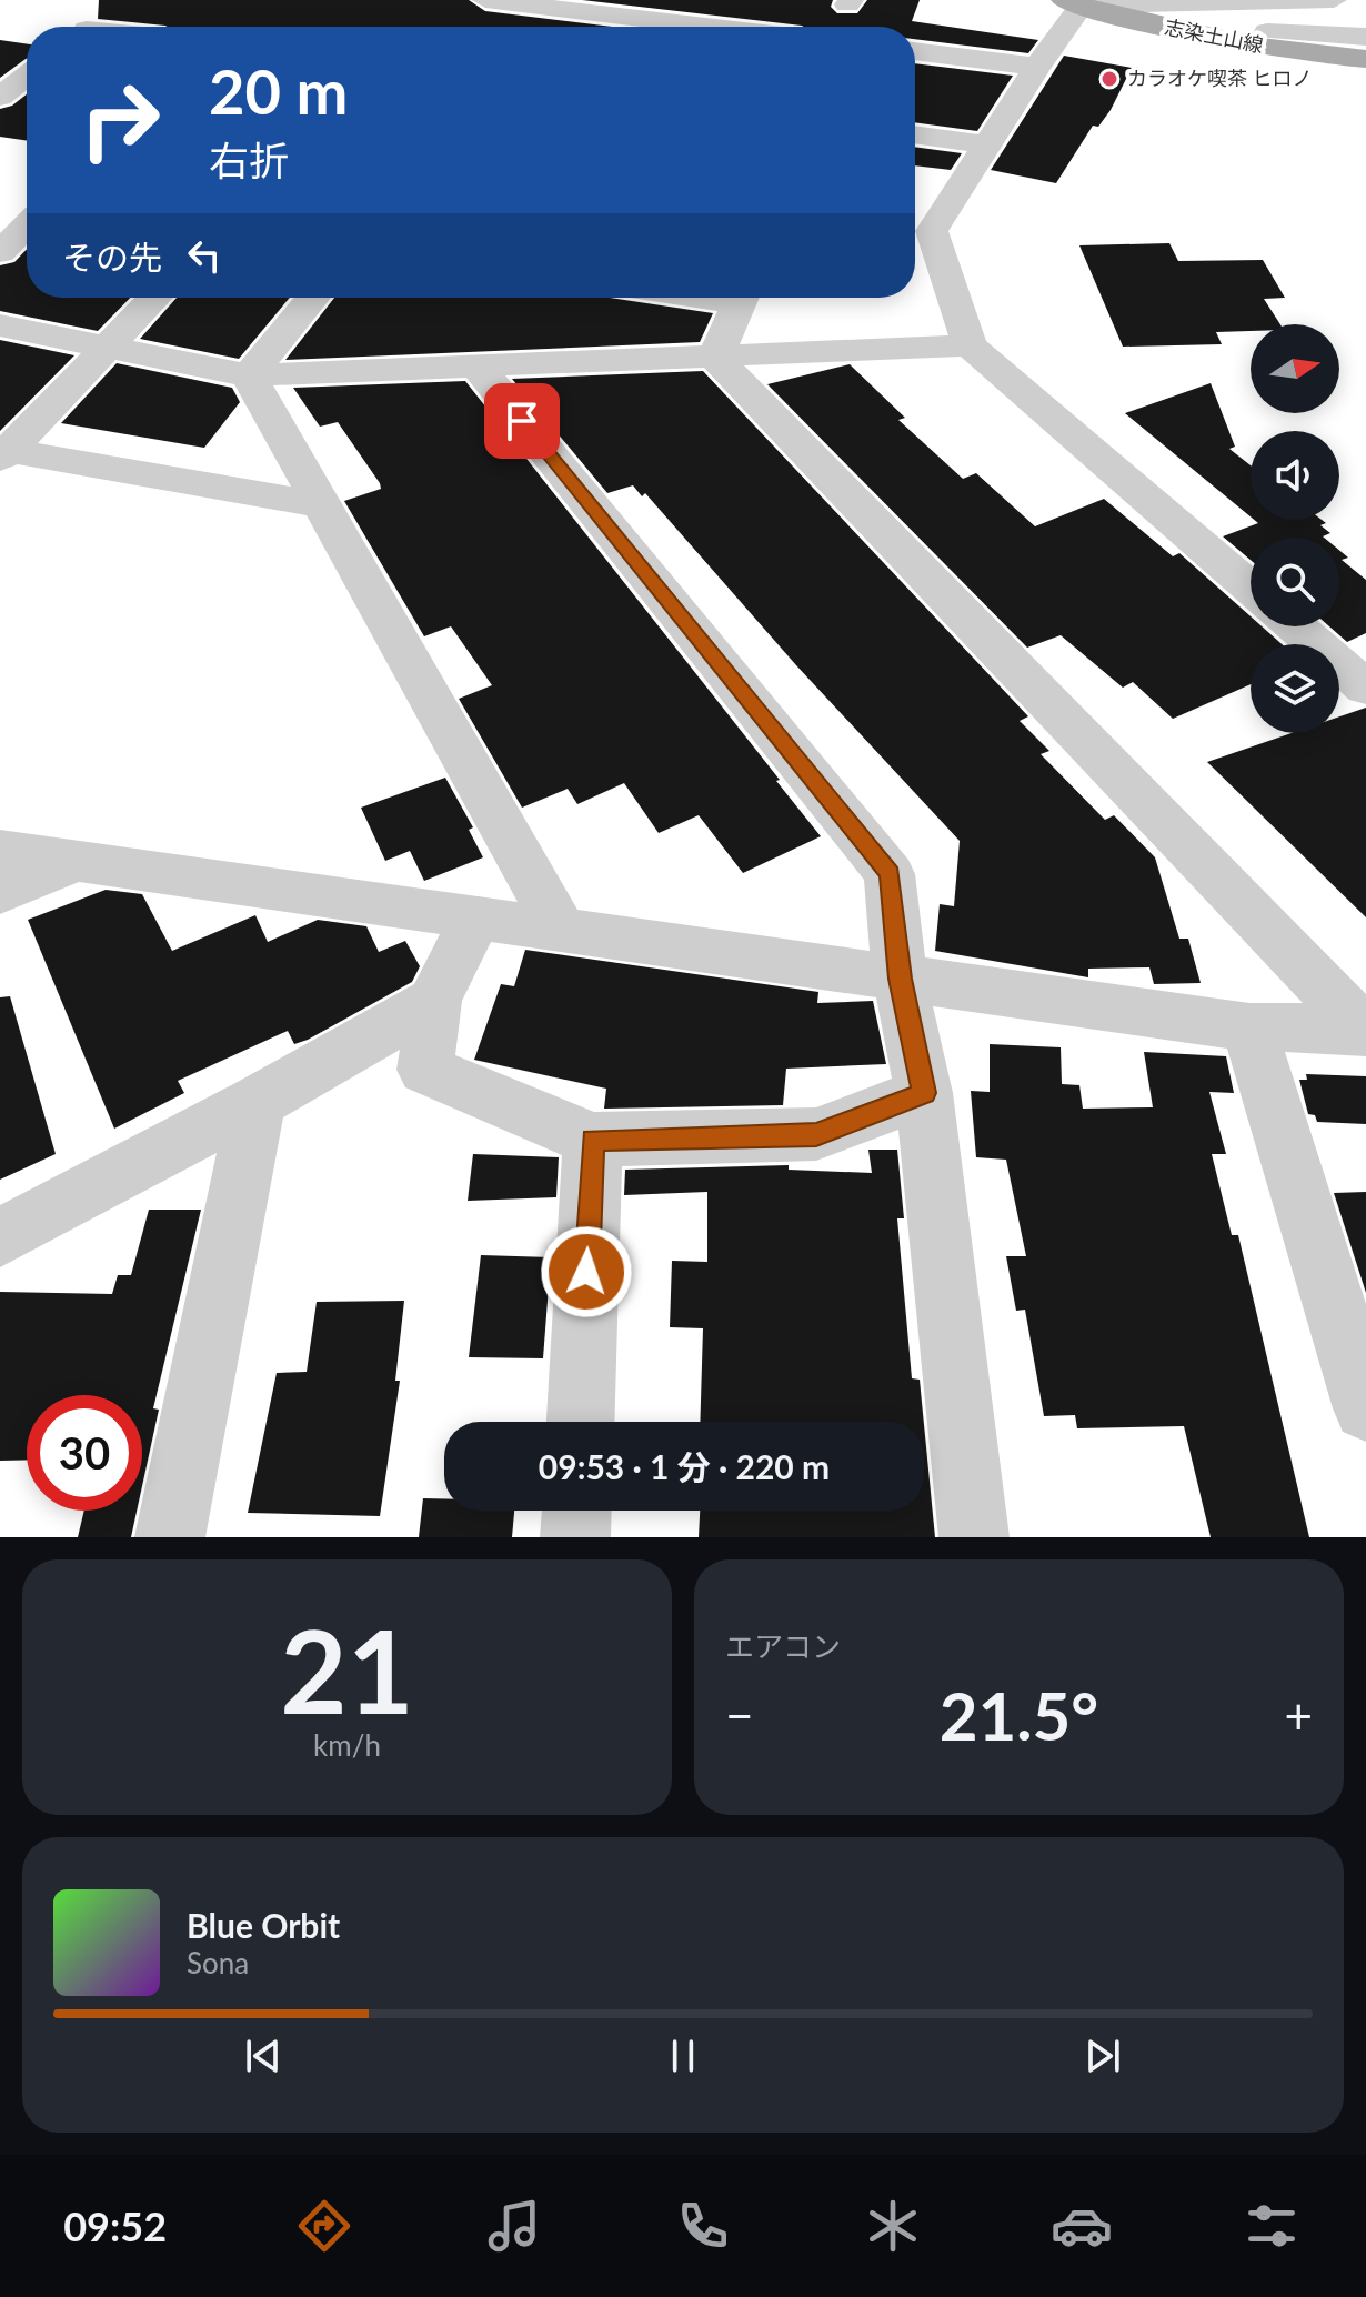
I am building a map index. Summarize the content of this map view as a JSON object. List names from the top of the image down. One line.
{"streets":{"main road":["志染土山線"]},"places":["カラオケ喫茶 ヒロノ"],"north":"right","page":{"turn":["20 m","右折"],"then":"その先","limit":"30","trip":"09:53 · 1 分 · 220 m","tile":[["21","km/h"],"エアコン"],"heat":["−","21.5°","+"],"song":["Blue Orbit","Sona"],"tabs":"09:52"}}
